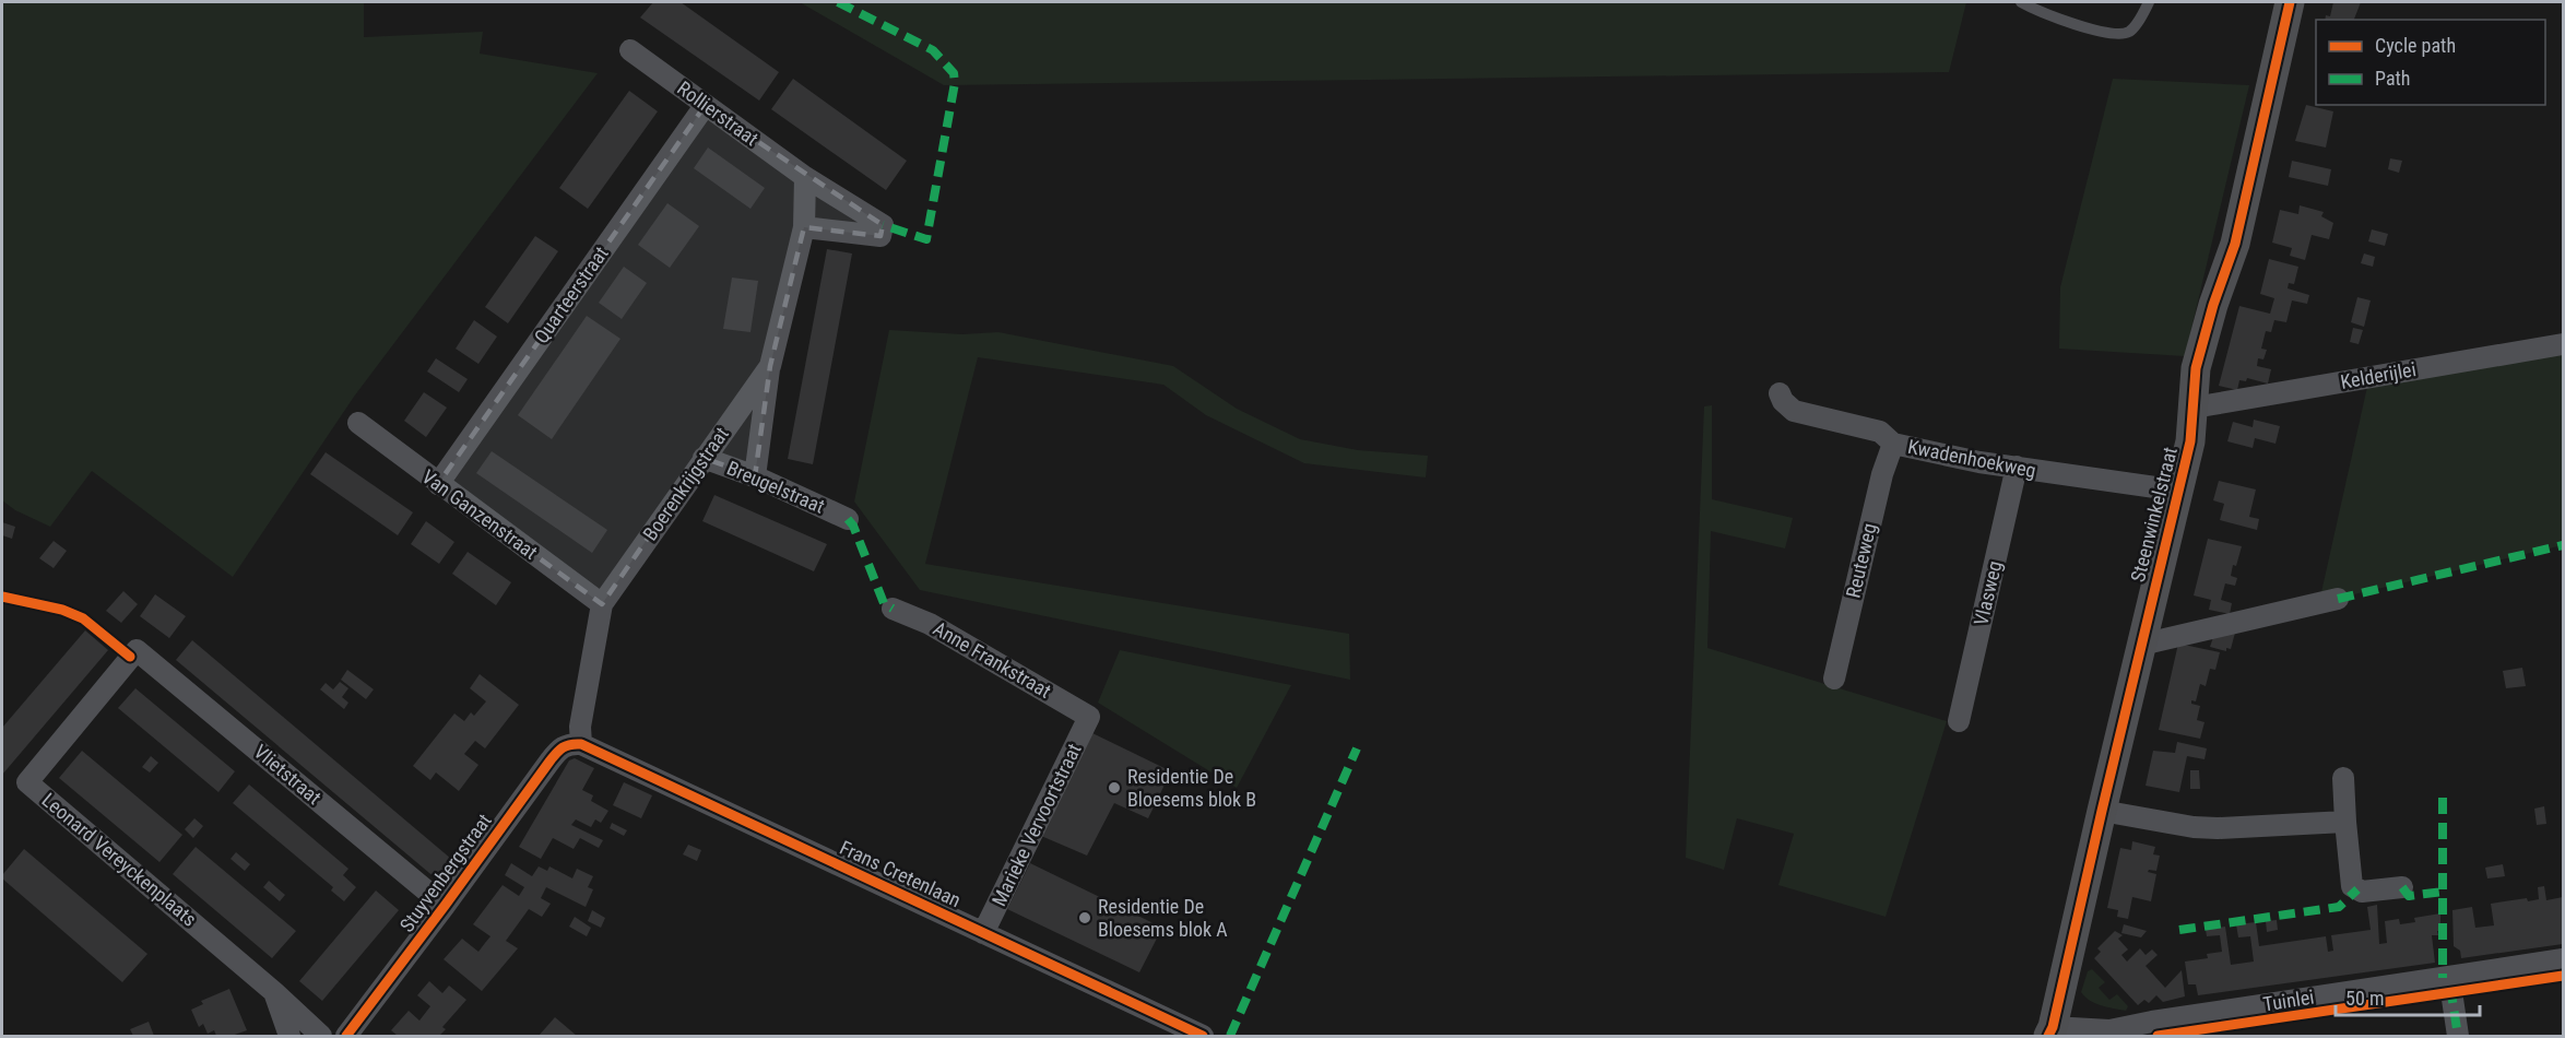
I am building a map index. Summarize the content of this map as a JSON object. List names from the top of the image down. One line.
{"streets":{"street":["Rollierstraat","Quarteerstraat","Kelderijlei","Kwadenhoekweg","Boerenkrijgstraat","Breugelstraat","Van Ganzenstraat","Steenwinkelstraat","Reuteweg","Vlasweg","Anne Frankstraat","Vlietstraat","Marieke Vervoortstraat","Leonard Vereyckenplaats","Stuyvenbergstraat","Frans Cretenlaan","Tuinlei"]},"crossings":[["Rollierstraat","Quarteerstraat"],["Rollierstraat","Boerenkrijgstraat"],["Quarteerstraat","Van Ganzenstraat"],["Kelderijlei","Steenwinkelstraat"],["Kwadenhoekweg","Steenwinkelstraat"],["Kwadenhoekweg","Reuteweg"],["Kwadenhoekweg","Vlasweg"],["Boerenkrijgstraat","Breugelstraat"],["Boerenkrijgstraat","Van Ganzenstraat"],["Boerenkrijgstraat","Stuyvenbergstraat"],["Boerenkrijgstraat","Frans Cretenlaan"],["Steenwinkelstraat","Tuinlei"],["Anne Frankstraat","Marieke Vervoortstraat"],["Vlietstraat","Leonard Vereyckenplaats"],["Vlietstraat","Stuyvenbergstraat"],["Marieke Vervoortstraat","Frans Cretenlaan"],["Stuyvenbergstraat","Frans Cretenlaan"]],"places":["Residentie De Bloesems blok B","Residentie De Bloesems blok A"],"legend":["Cycle path","Path"],"scale_bar":"50 m"}
